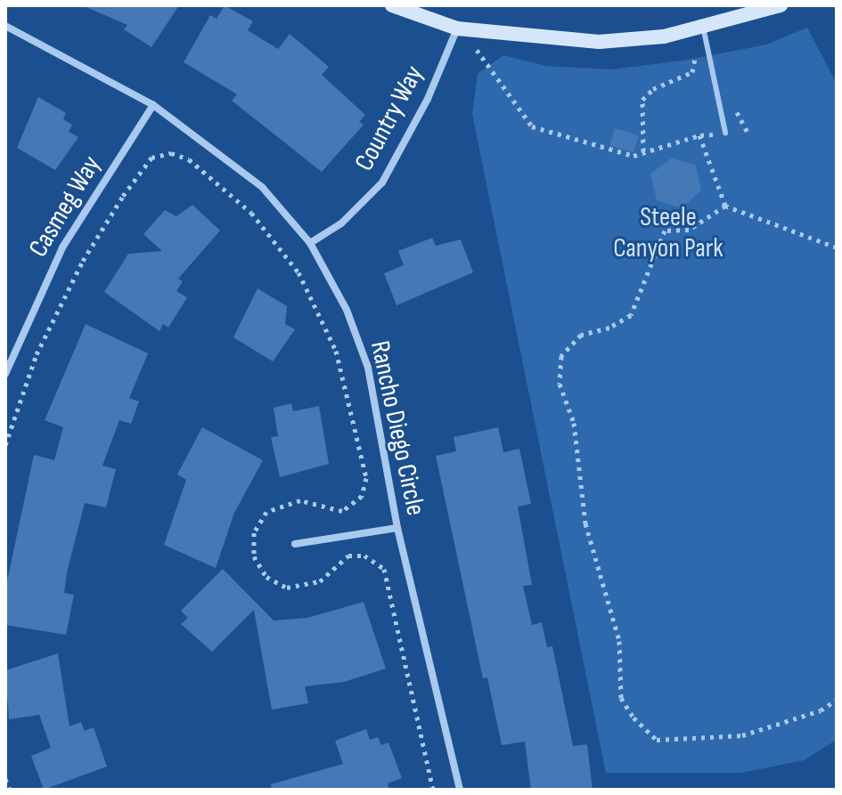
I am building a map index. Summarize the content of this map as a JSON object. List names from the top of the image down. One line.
{"streets":{"street":["Country Way","Casmeg Way","Rancho Diego Circle"]},"crossings":[["Country Way","Rancho Diego Circle"],["Casmeg Way","Rancho Diego Circle"]],"parks":["Steele Canyon Park"]}
